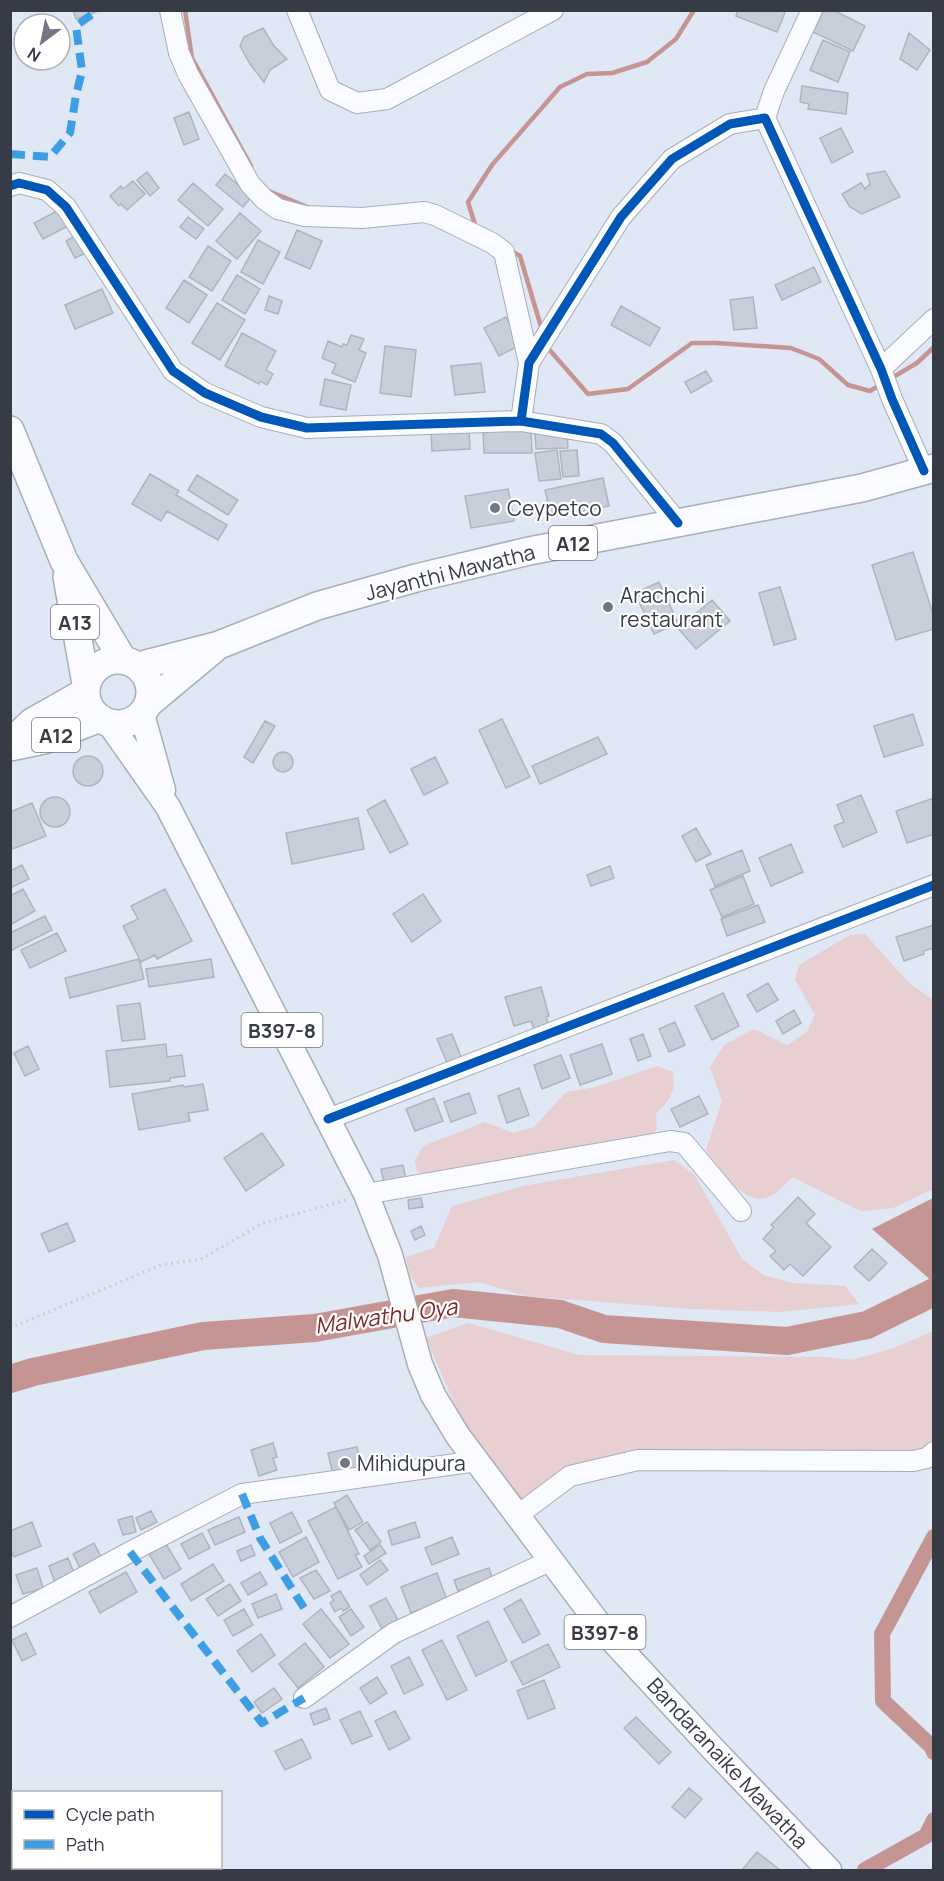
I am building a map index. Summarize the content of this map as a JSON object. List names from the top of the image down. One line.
{"streets":{"highway":["A12","Jayanthi Mawatha","A13"],"main road":["B397-8","Bandaranaike Mawatha"]},"crossings":[["A12","Jayanthi Mawatha"],["A12","A13"],["A12","Bandaranaike Mawatha"],["Jayanthi Mawatha","A13"],["Jayanthi Mawatha","Bandaranaike Mawatha"],["A13","Bandaranaike Mawatha"]],"water":["Malwathu Oya"],"places":["Ceypetco","Arachchi restaurant","Mihidupura"],"legend":["Cycle path","Path"],"north":"bottom left"}
